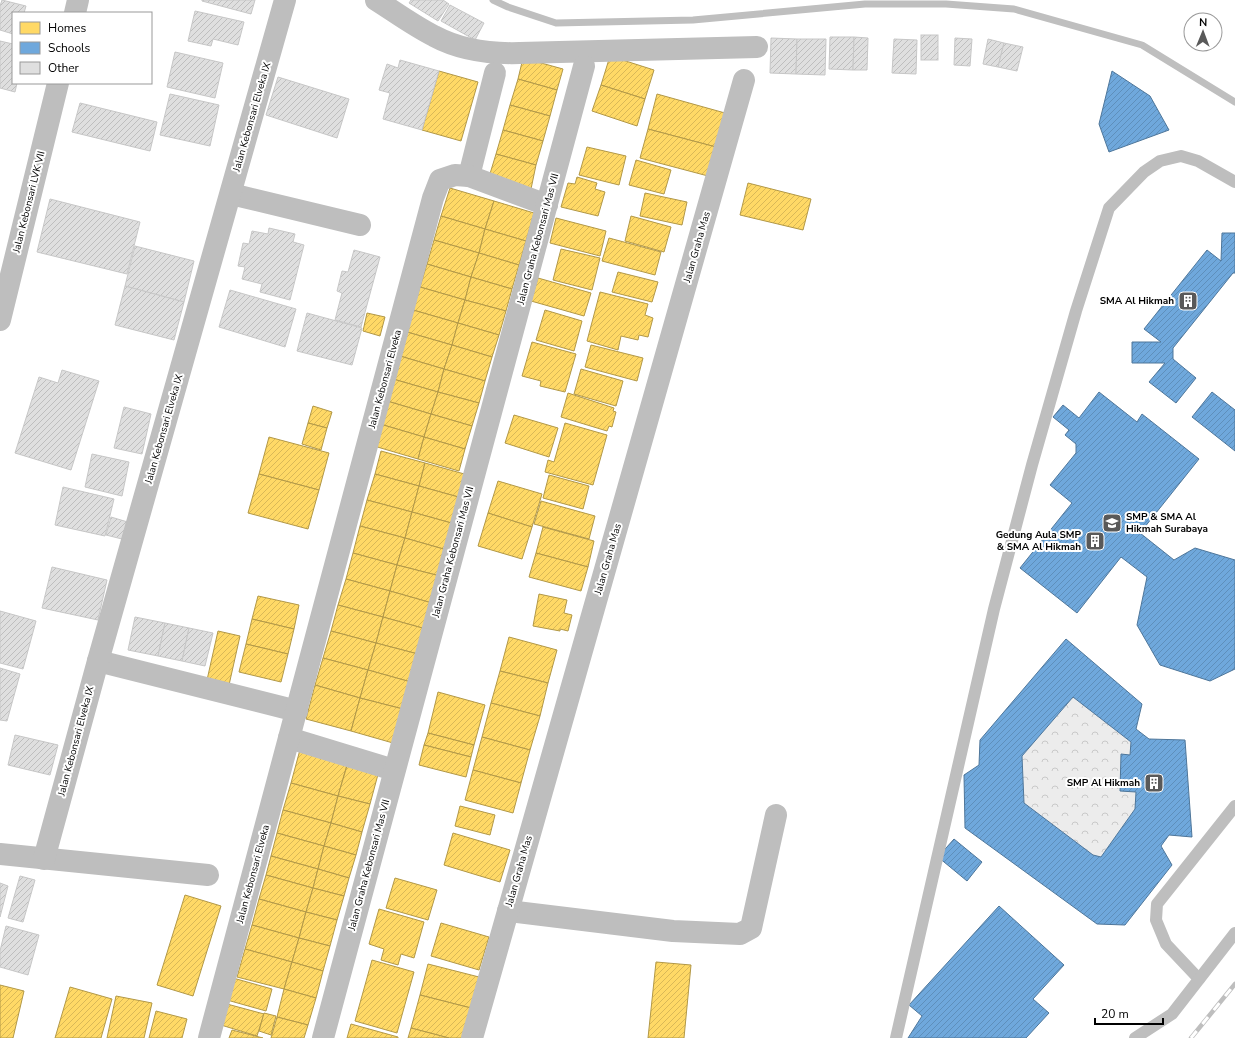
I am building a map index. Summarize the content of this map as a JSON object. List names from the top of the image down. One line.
{"streets":{"street":["Jalan Kebonsari Elveka IX","Jalan Kebonsari LVK VII","Jalan Graha Kebonsari Mas VII","Jalan Graha Mas","Jalan Kebonsari Elveka"]},"places":{"building":["SMA Al Hikmah","Gedung Aula SMP & SMA Al Hikmah","SMP Al Hikmah"],"school or university":["SMP & SMA Al Hikmah Surabaya"]},"legend":["Homes","Schools","Other"],"scale_bar":"20 m","north":"top"}
